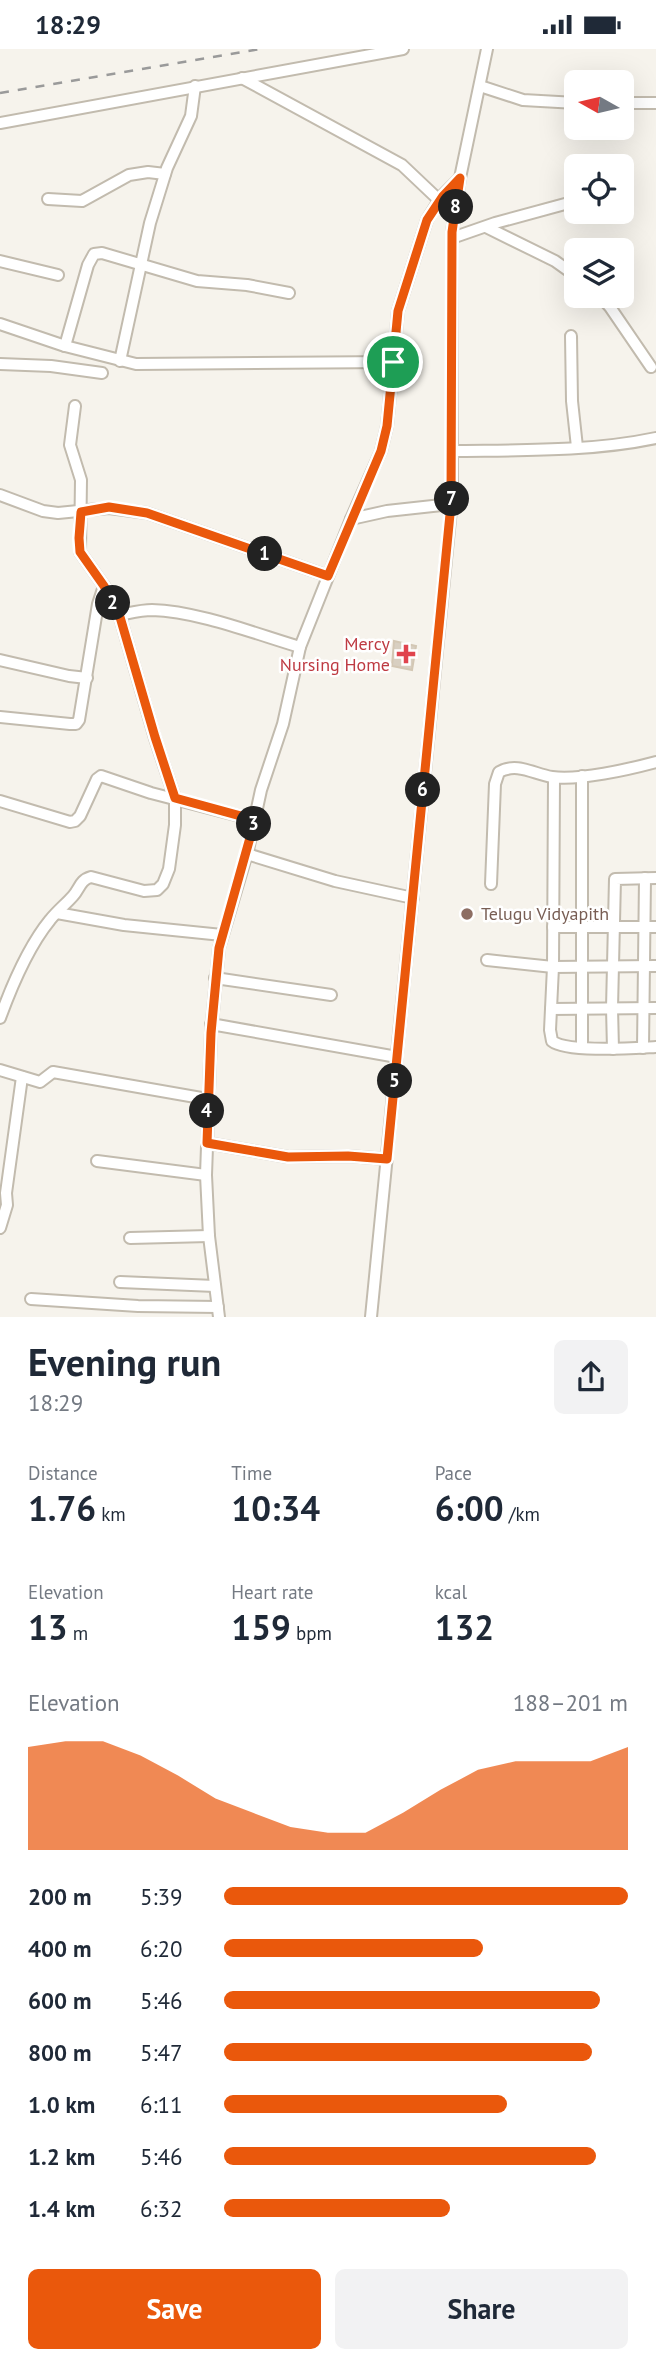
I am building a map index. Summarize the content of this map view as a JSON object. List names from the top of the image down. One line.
{"places":{"health":["Mercy Nursing Home"],"other":["Telugu Vidyapith"]},"north":"left","page":{"status":"18:29","pins":["8","7","1","2","6","3","5","4"],"heading":["Evening run","18:29"],"stats":[["Distance","1.76 km"],["Time","10:34"],["Pace","6:00 /km"],["Elevation","13 m"],["Heart rate","159 bpm"],["kcal","132"]],"chart":["Elevation","188–201 m"],"list":[{"name":"200 m","note":"5:39"},{"name":"400 m","note":"6:20"},{"name":"600 m","note":"5:46"},{"name":"800 m","note":"5:47"},{"name":"1.0 km","note":"6:11"},{"name":"1.2 km","note":"5:46"},{"name":"1.4 km","note":"6:32"}],"buttons":["Save","Share"]}}
